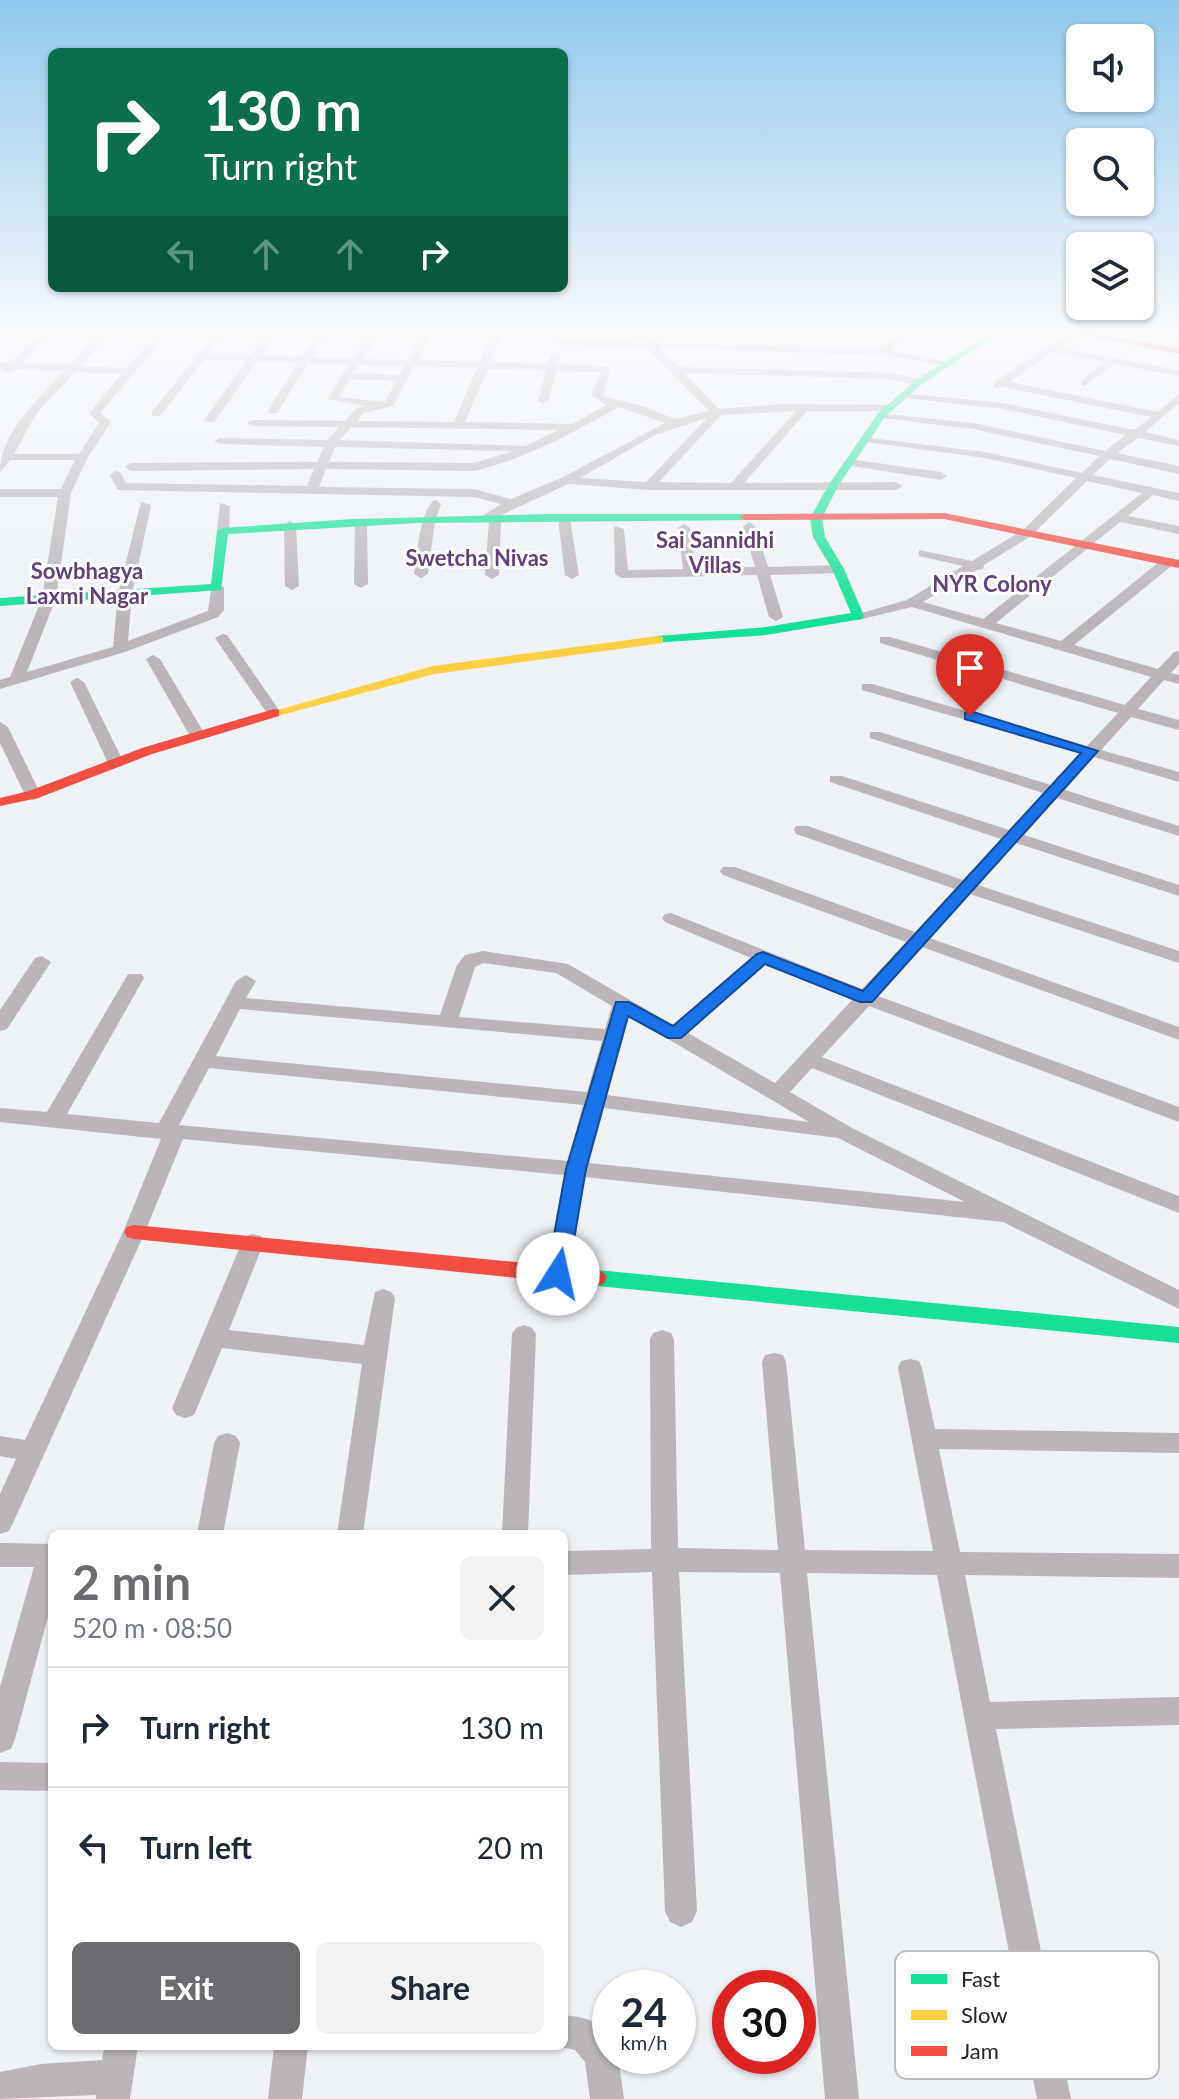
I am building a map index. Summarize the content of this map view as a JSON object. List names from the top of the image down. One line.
{"districts":["Sai Sannidhi Villas","Swetcha Nivas","Sowbhagya Laxmi Nagar","NYR Colony"],"legend":["Fast","Slow","Jam"],"page":{"turn":["130 m","Turn right"],"heading":["2 min","520 m · 08:50"],"list":[{"name":"Turn right","value":"130 m"},{"name":"Turn left","value":"20 m"}],"buttons":["Exit","Share"],"speed":"24 km/h","limit":"30"}}
